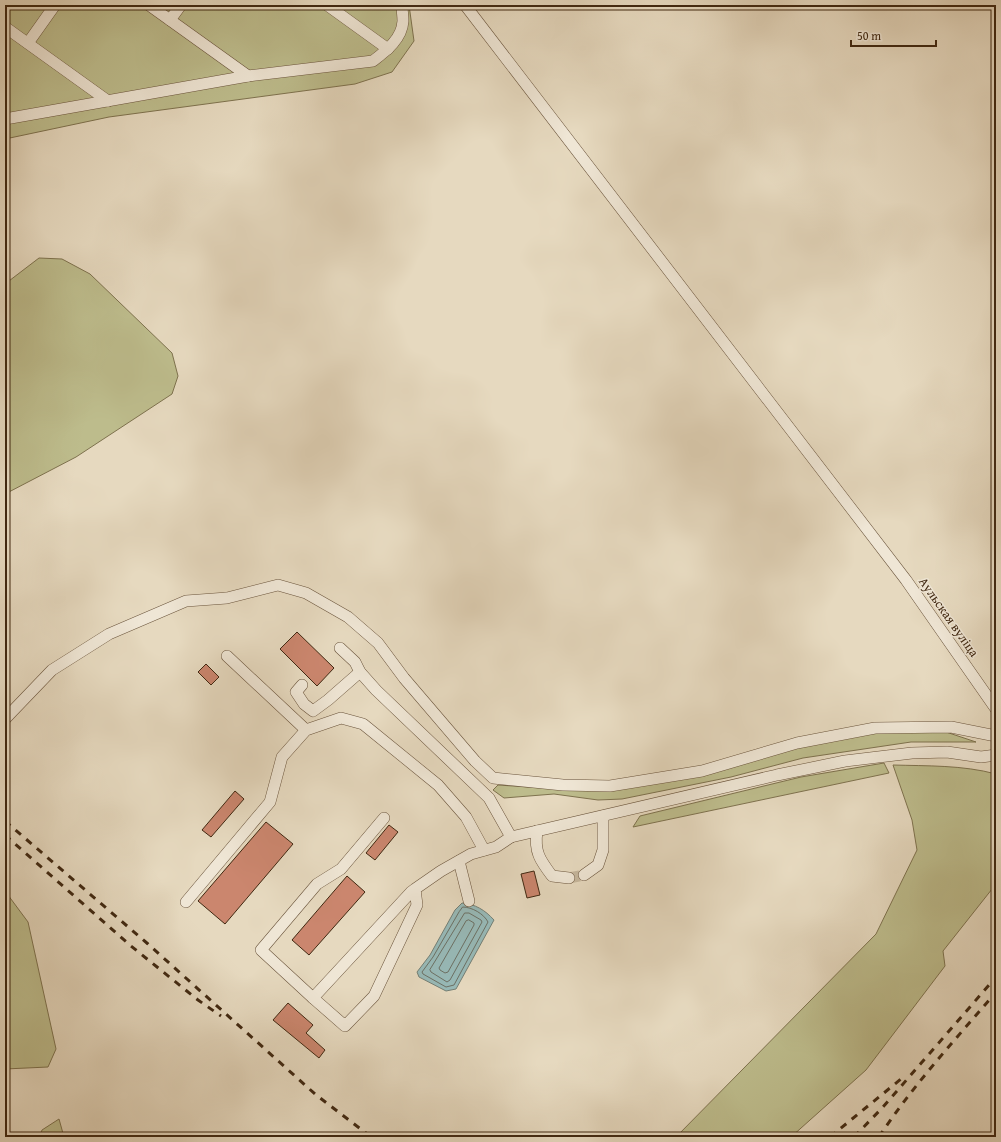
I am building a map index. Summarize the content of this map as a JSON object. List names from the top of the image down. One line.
{"streets":{"street":["Аульская вуліца"]},"scale_bar":"50 m"}
